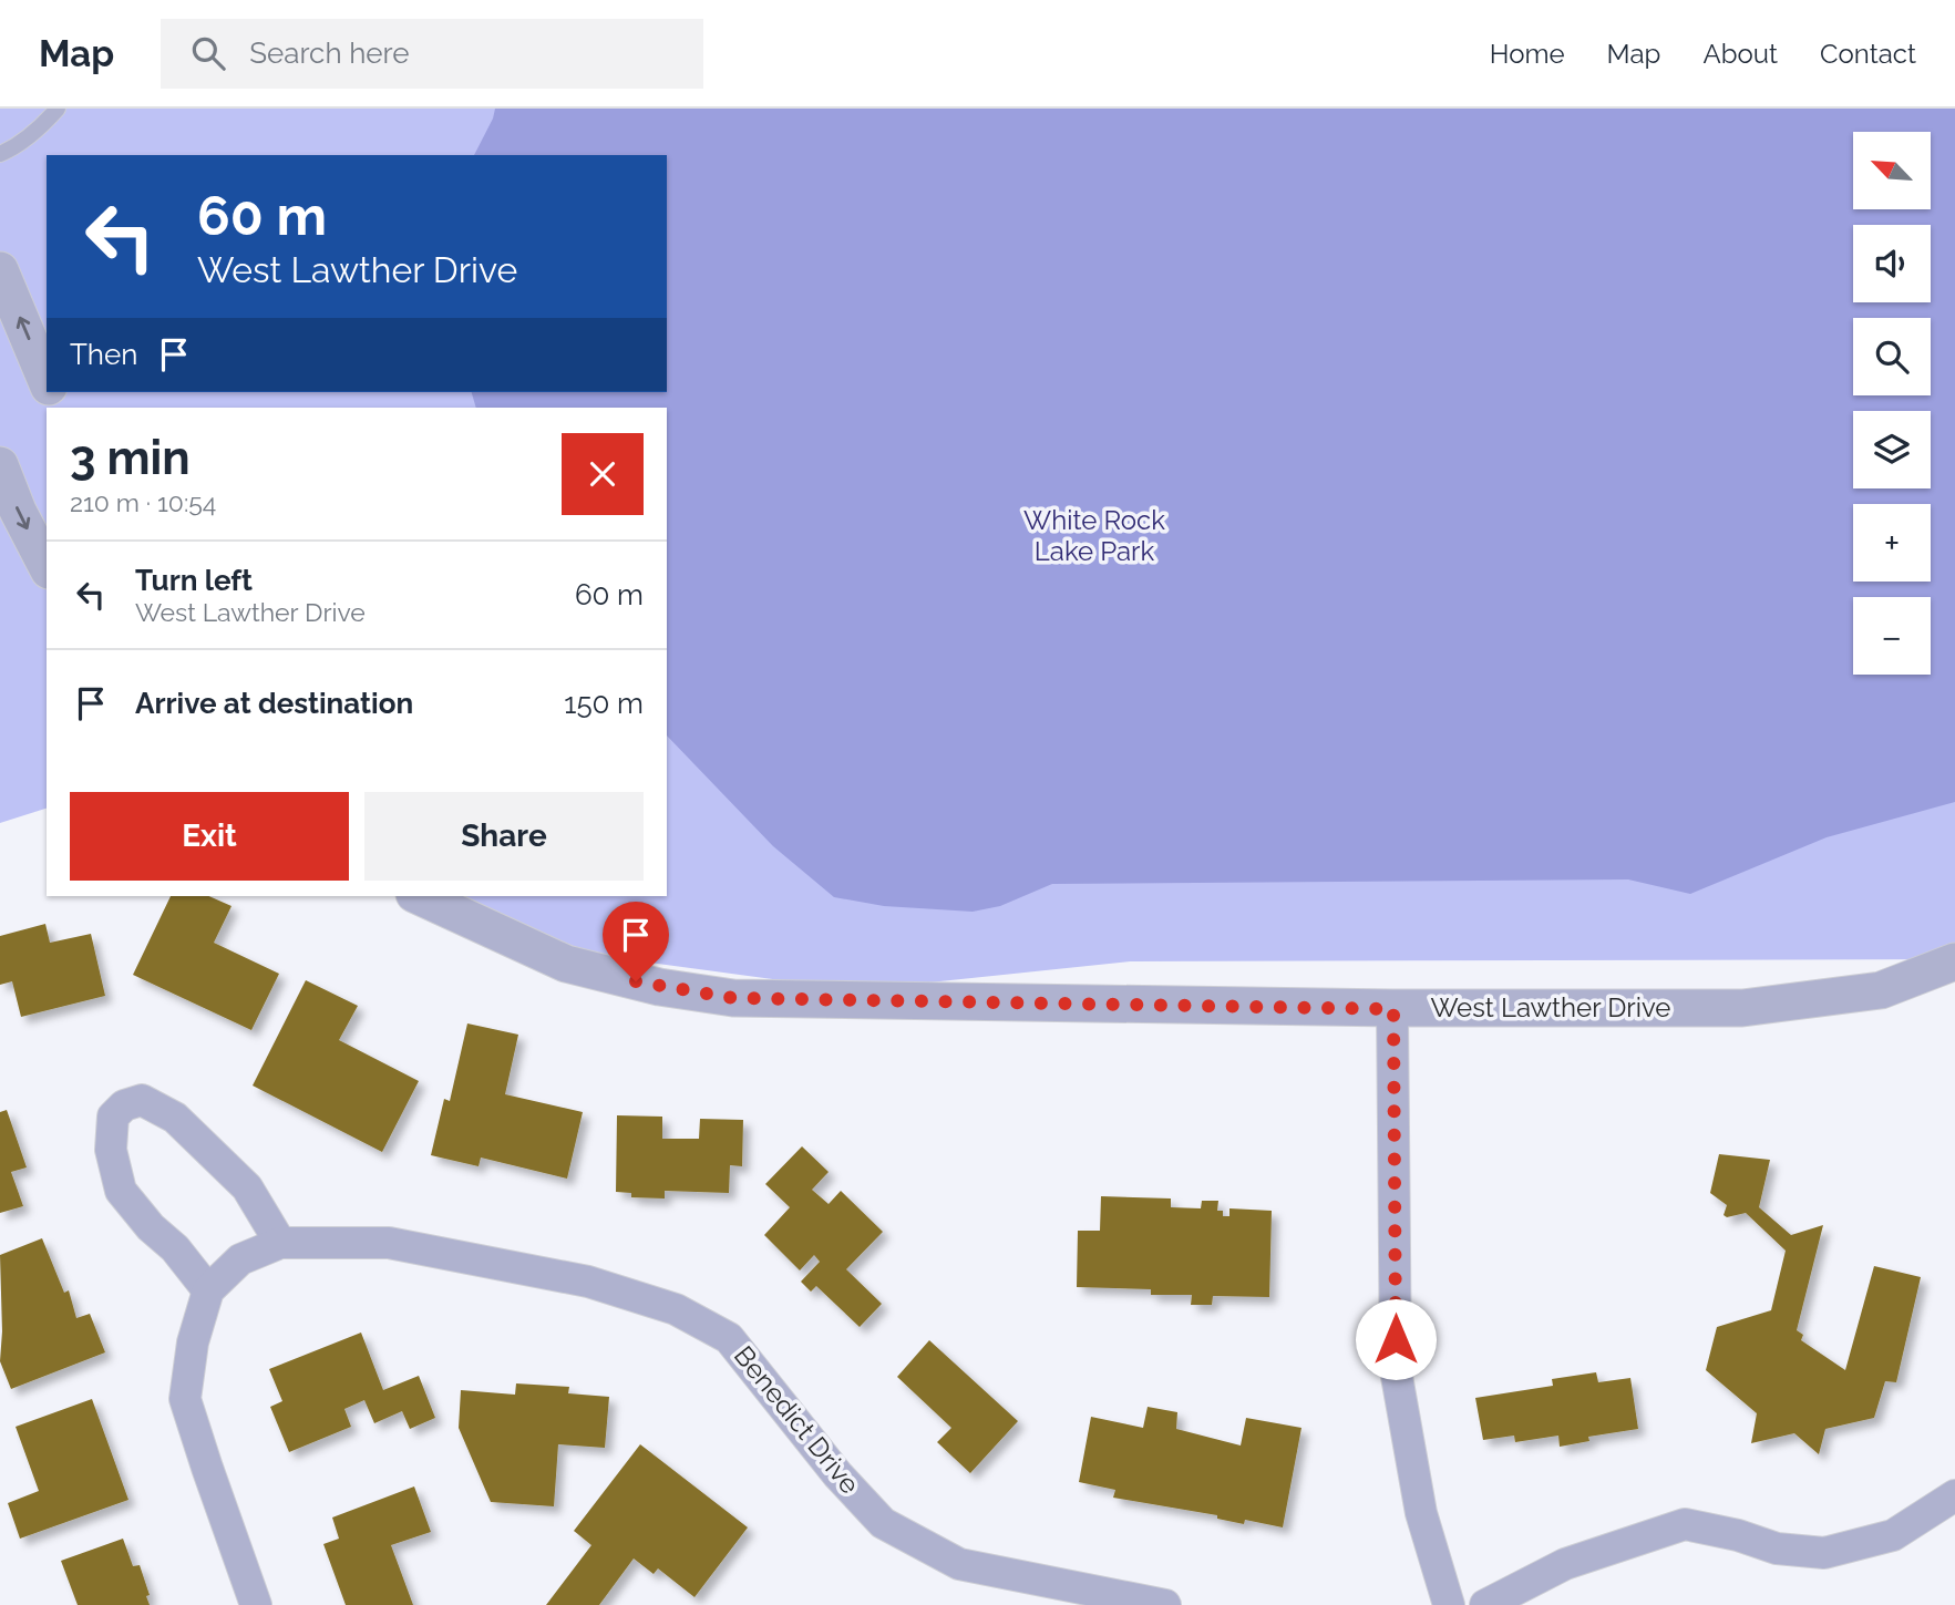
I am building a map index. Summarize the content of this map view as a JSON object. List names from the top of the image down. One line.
{"streets":{"street":["West Lawther Drive","Benedict Drive"]},"parks":["White Rock Lake Park"],"north":"top left","page":{"header":"Map","search":"Search here","nav":["Home","Map","About","Contact"],"map_buttons":["+","−"],"turn":["60 m","West Lawther Drive"],"then":"Then","heading":["3 min","210 m · 10:54"],"list":[{"name":"Turn left","note":"West Lawther Drive","value":"60 m"},{"name":"Arrive at destination","value":"150 m"}],"buttons":["Exit","Share"]}}
